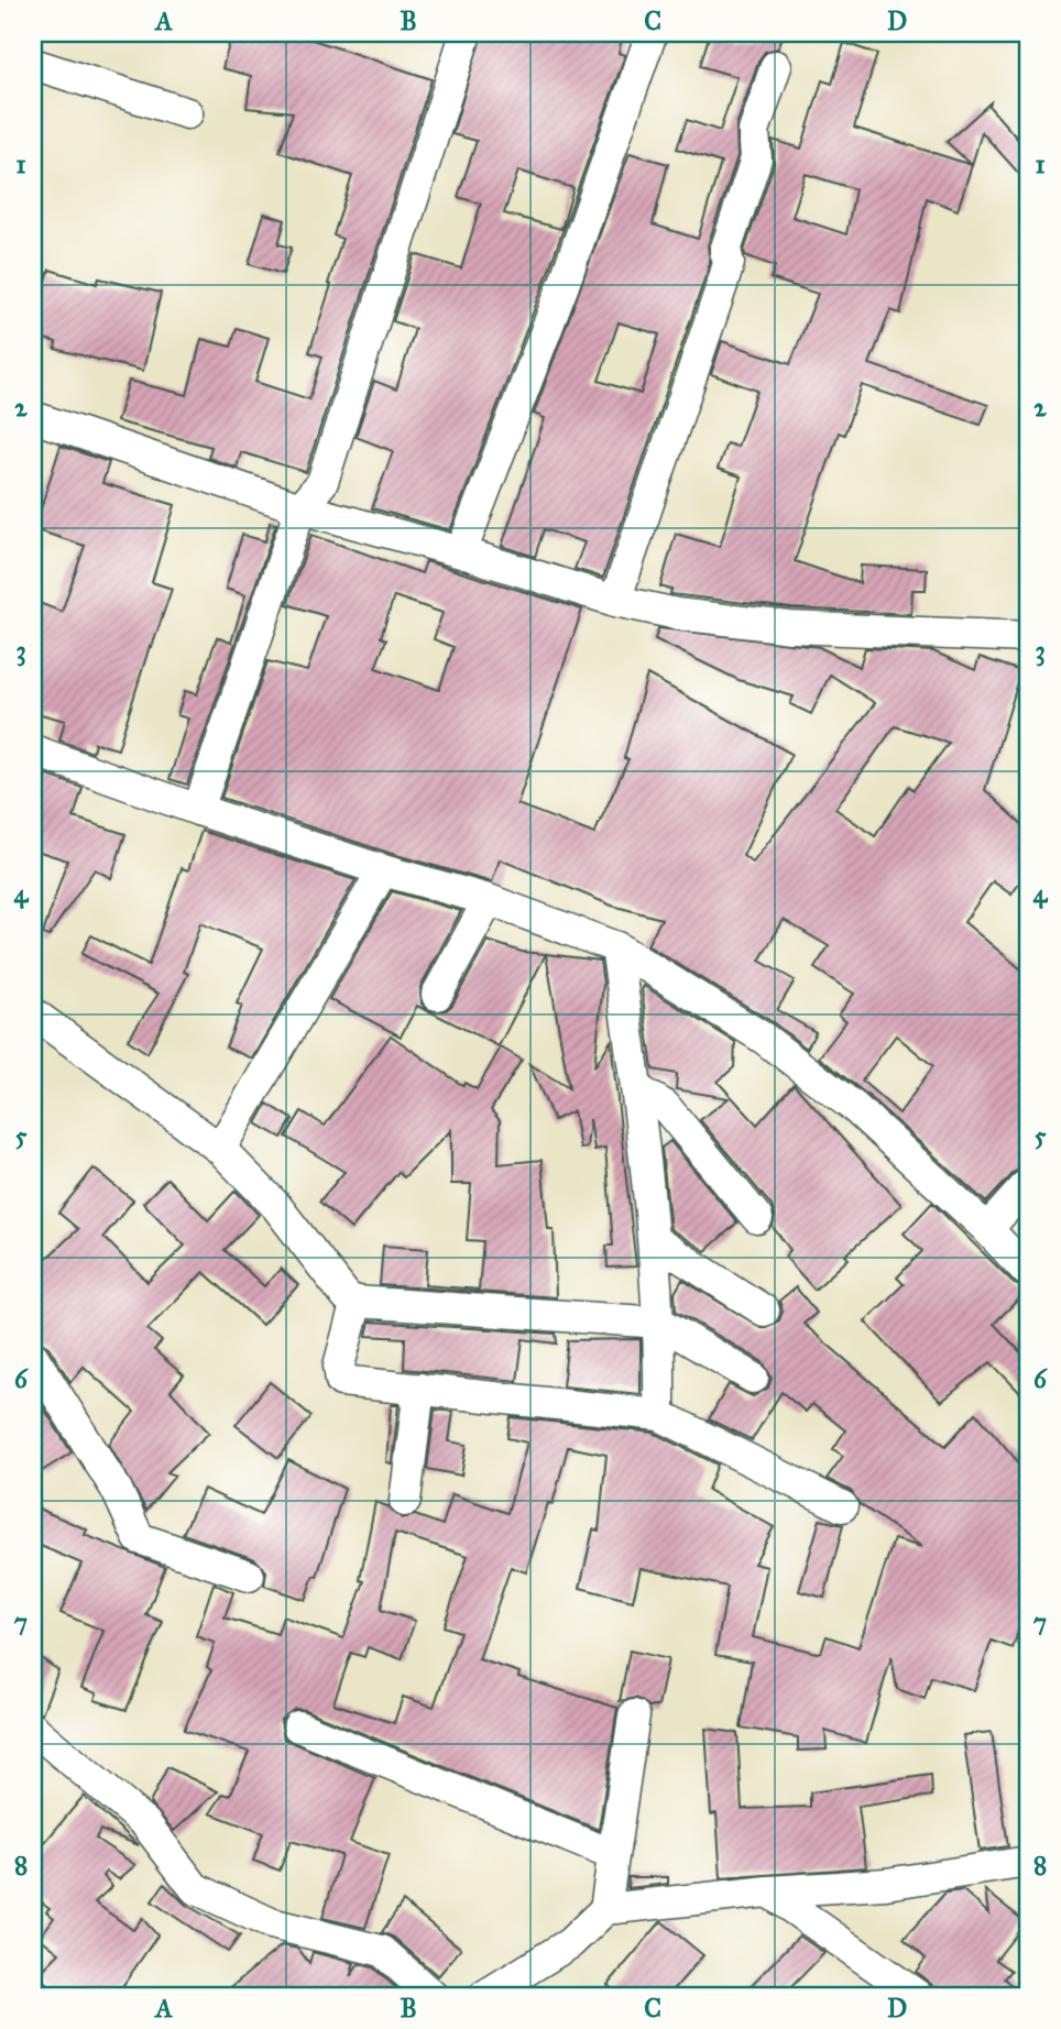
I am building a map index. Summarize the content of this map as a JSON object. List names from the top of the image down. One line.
{"grid":{"columns":["A","B","C","D"],"rows":["1","2","3","4","5","6","7","8"]}}
